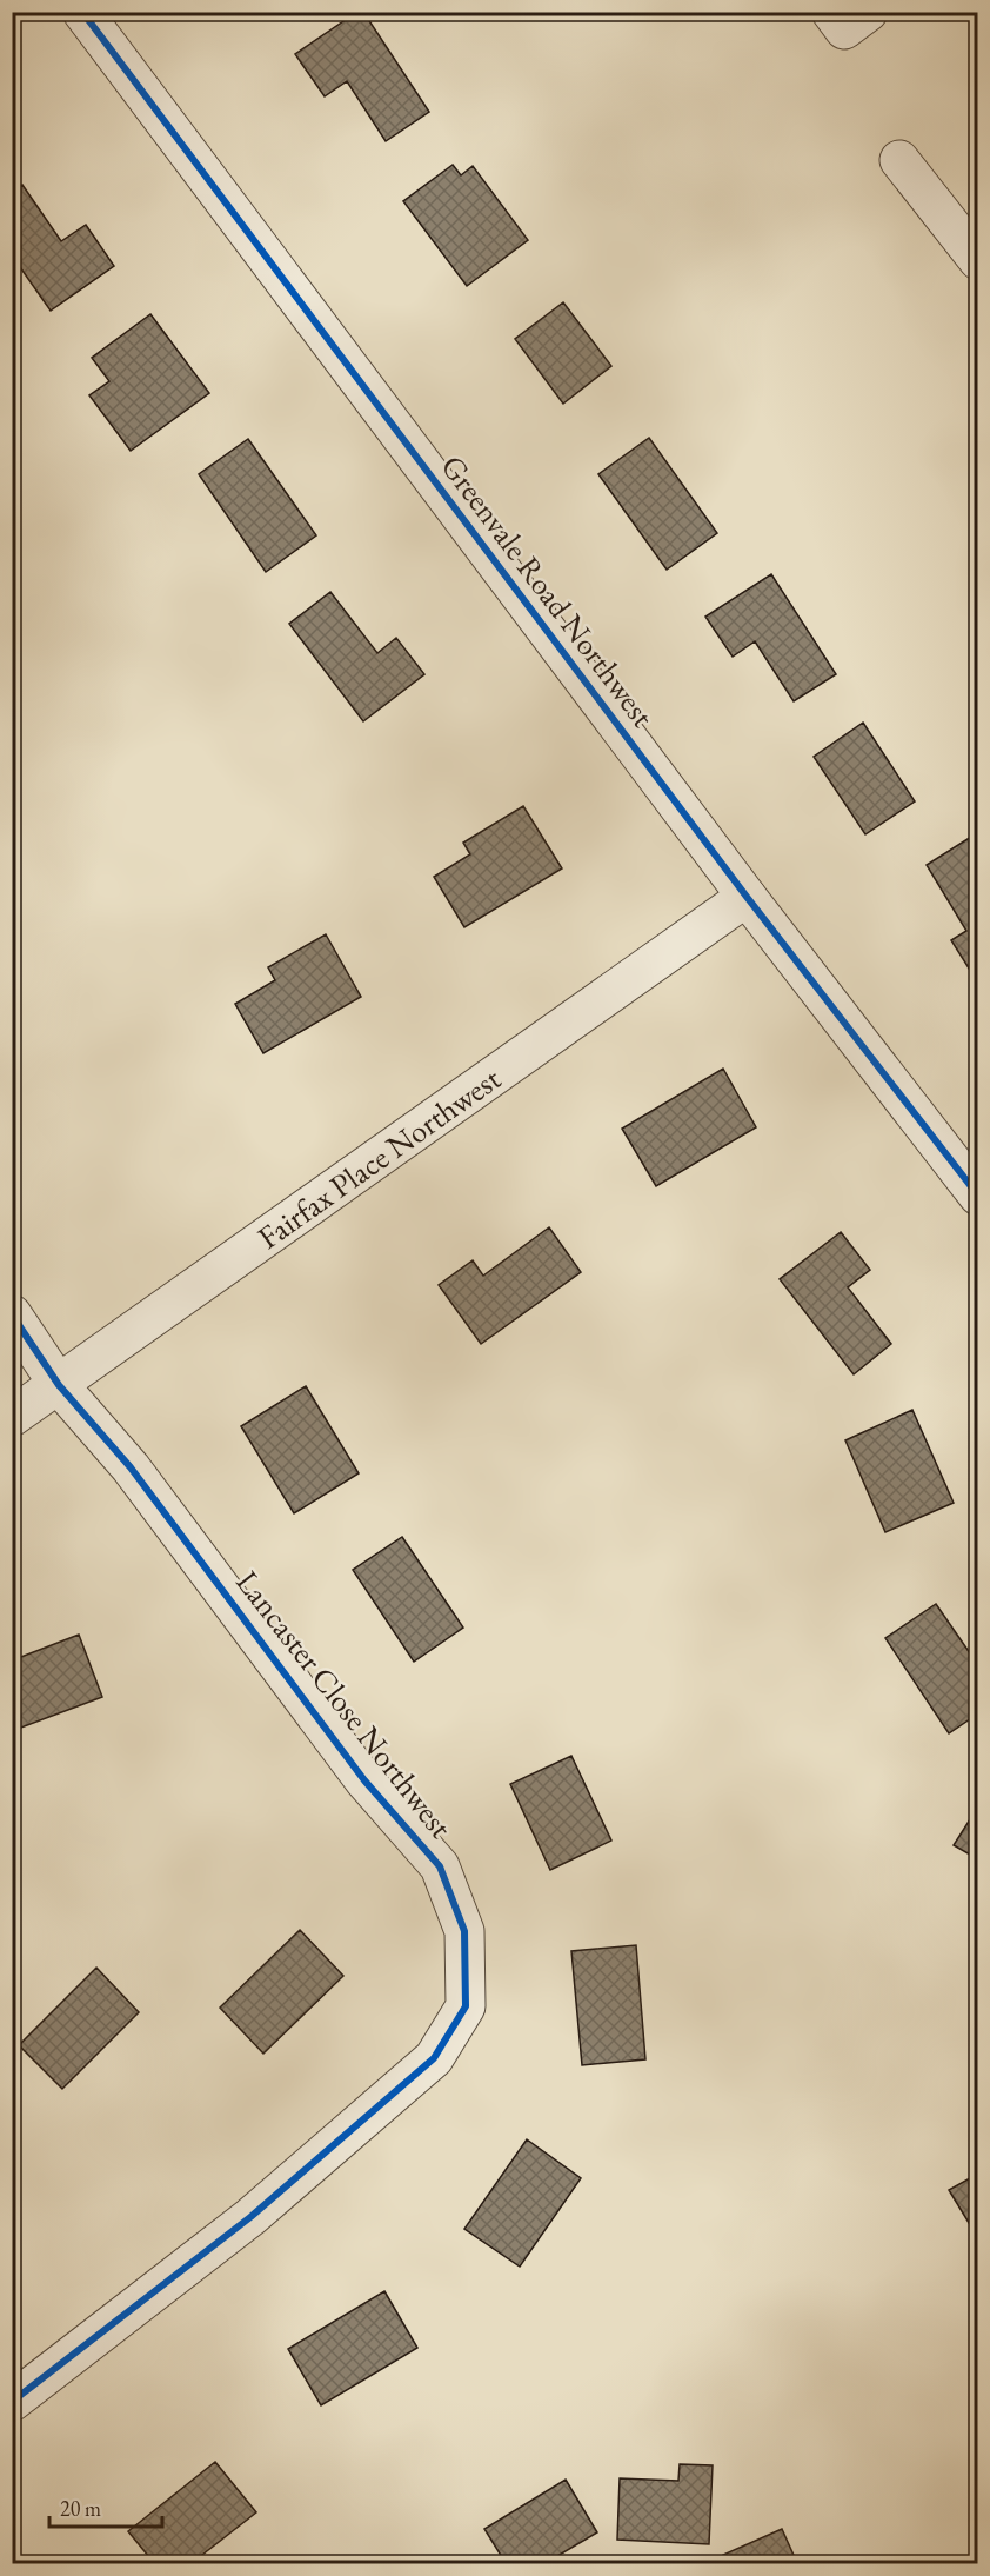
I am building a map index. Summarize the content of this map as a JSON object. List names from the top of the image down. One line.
{"streets":{"street":["Greenvale Road Northwest","Fairfax Place Northwest","Lancaster Close Northwest"]},"crossings":[["Greenvale Road Northwest","Fairfax Place Northwest"],["Fairfax Place Northwest","Lancaster Close Northwest"]],"scale_bar":"20 m"}
